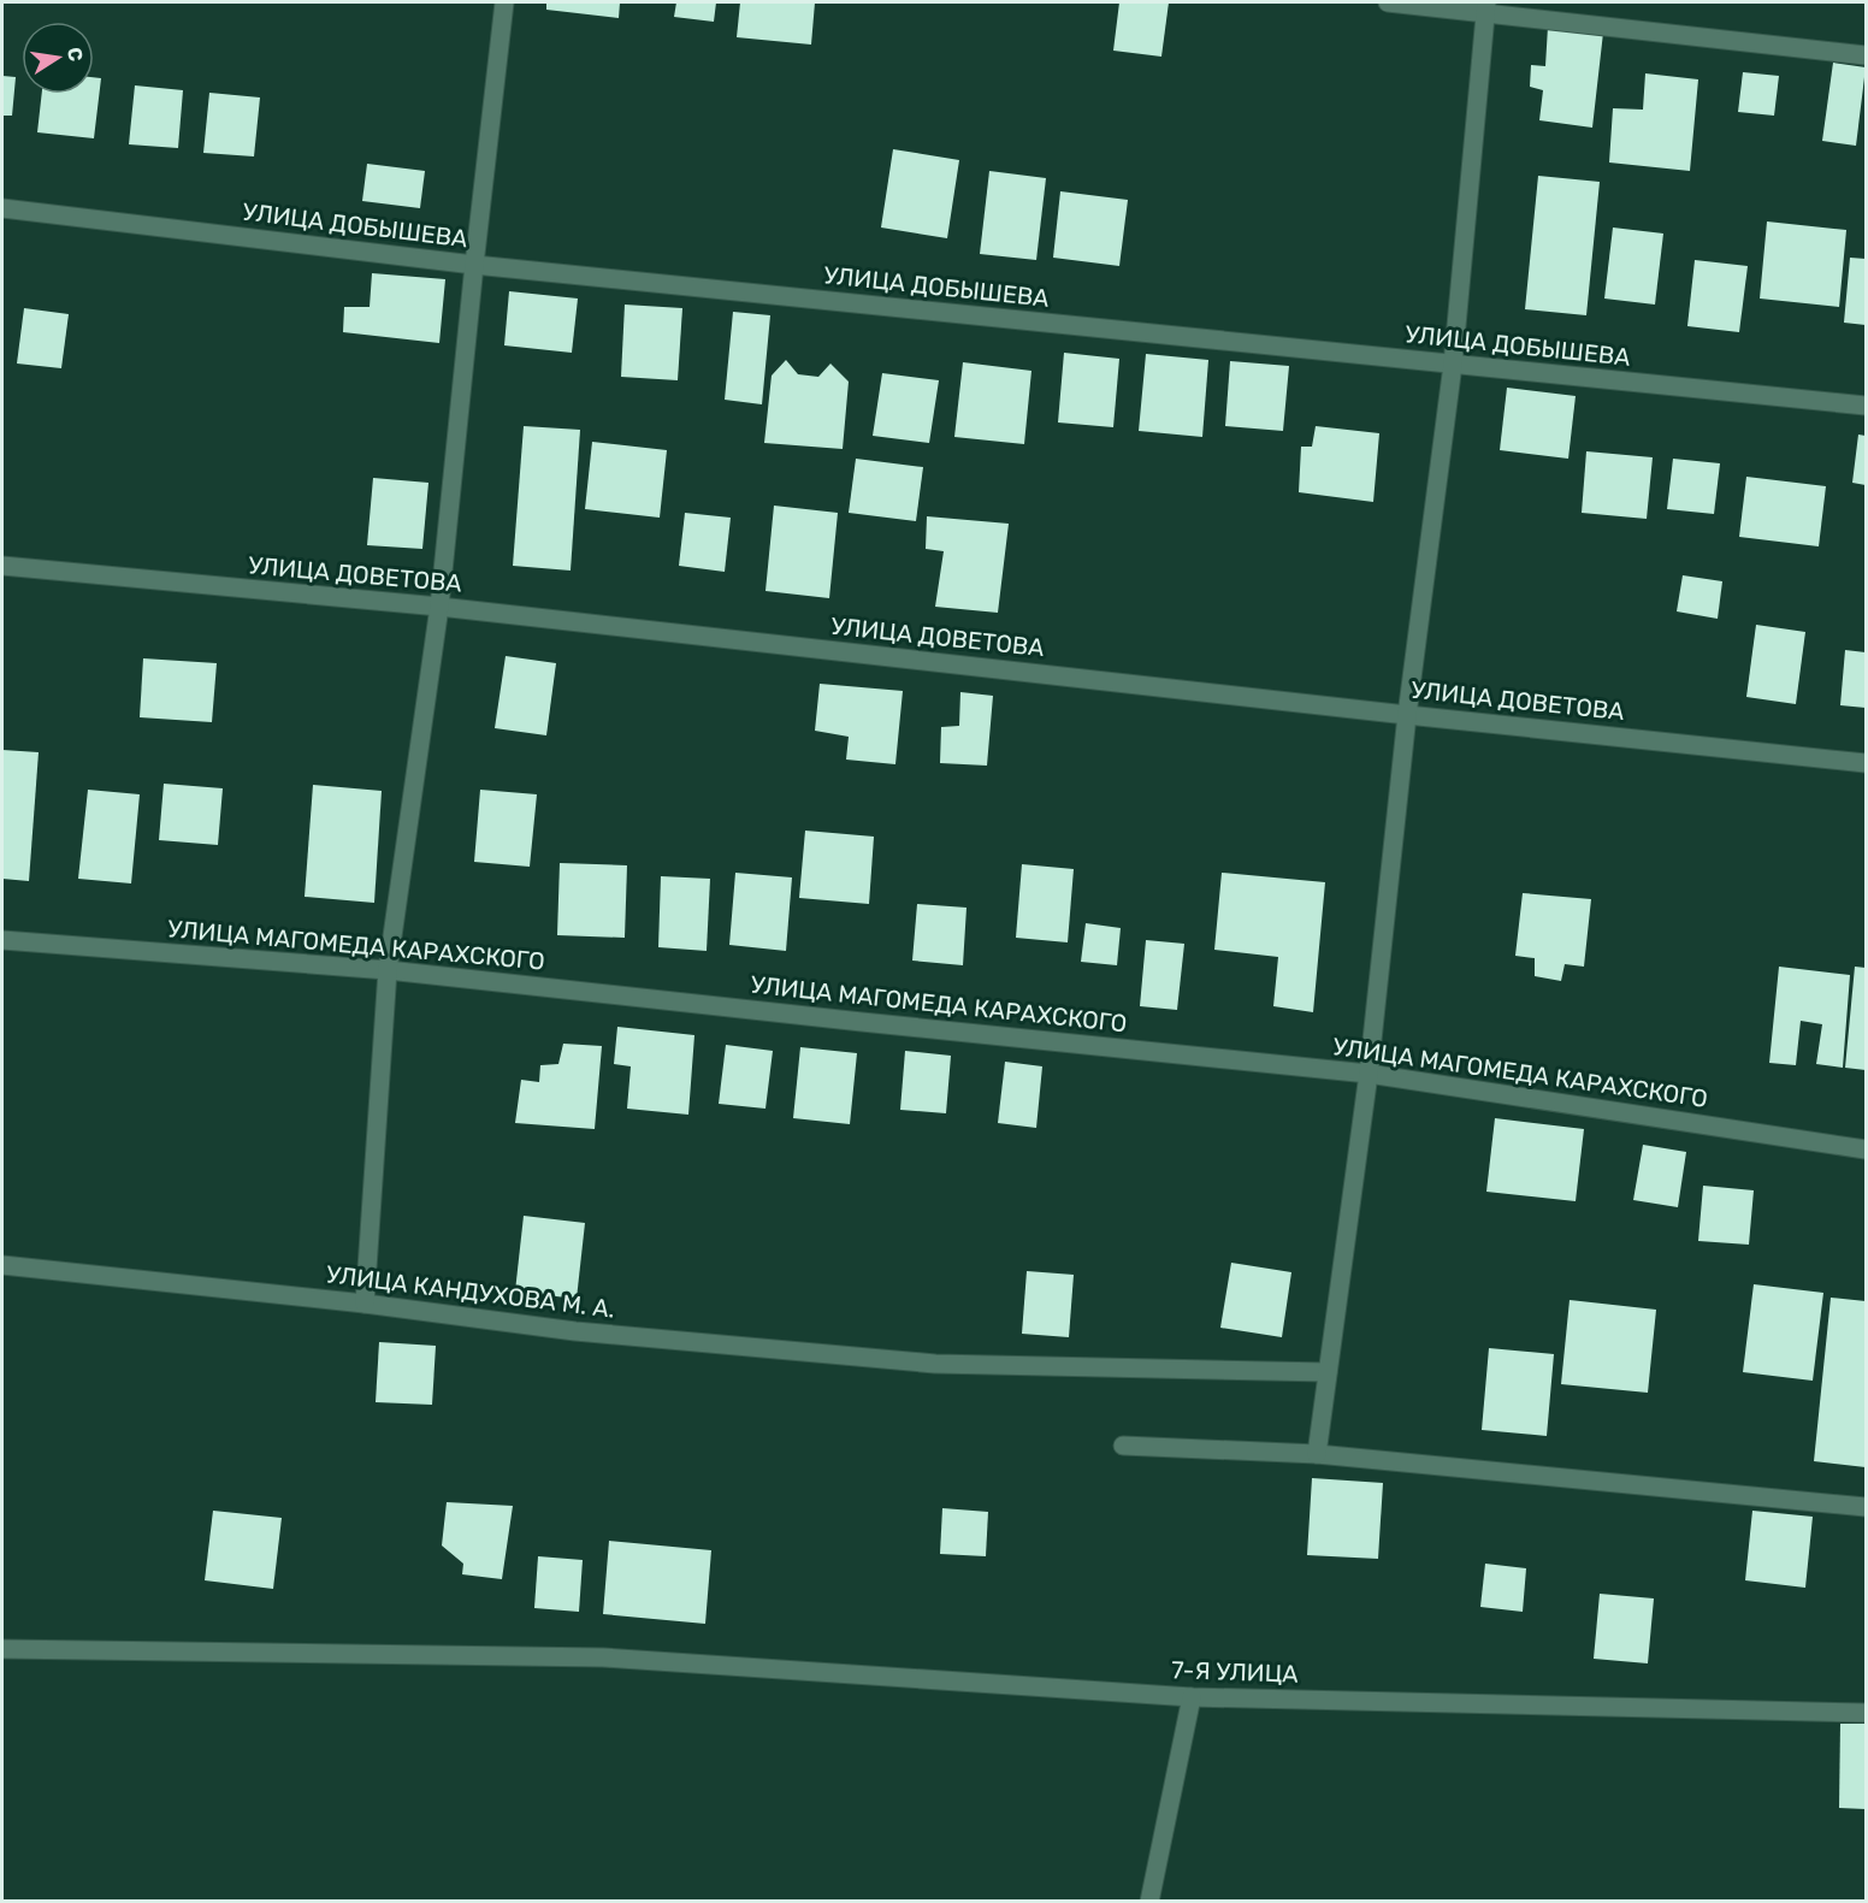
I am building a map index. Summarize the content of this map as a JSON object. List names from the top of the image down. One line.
{"streets":{"street":["УЛИЦА ДОБЫШЕВА","УЛИЦА ДОВЕТОВА","УЛИЦА МАГОМЕДА КАРАХСКОГО","УЛИЦА КАНДУХОВА М. А.","7-Я УЛИЦА"]},"north":"right"}
